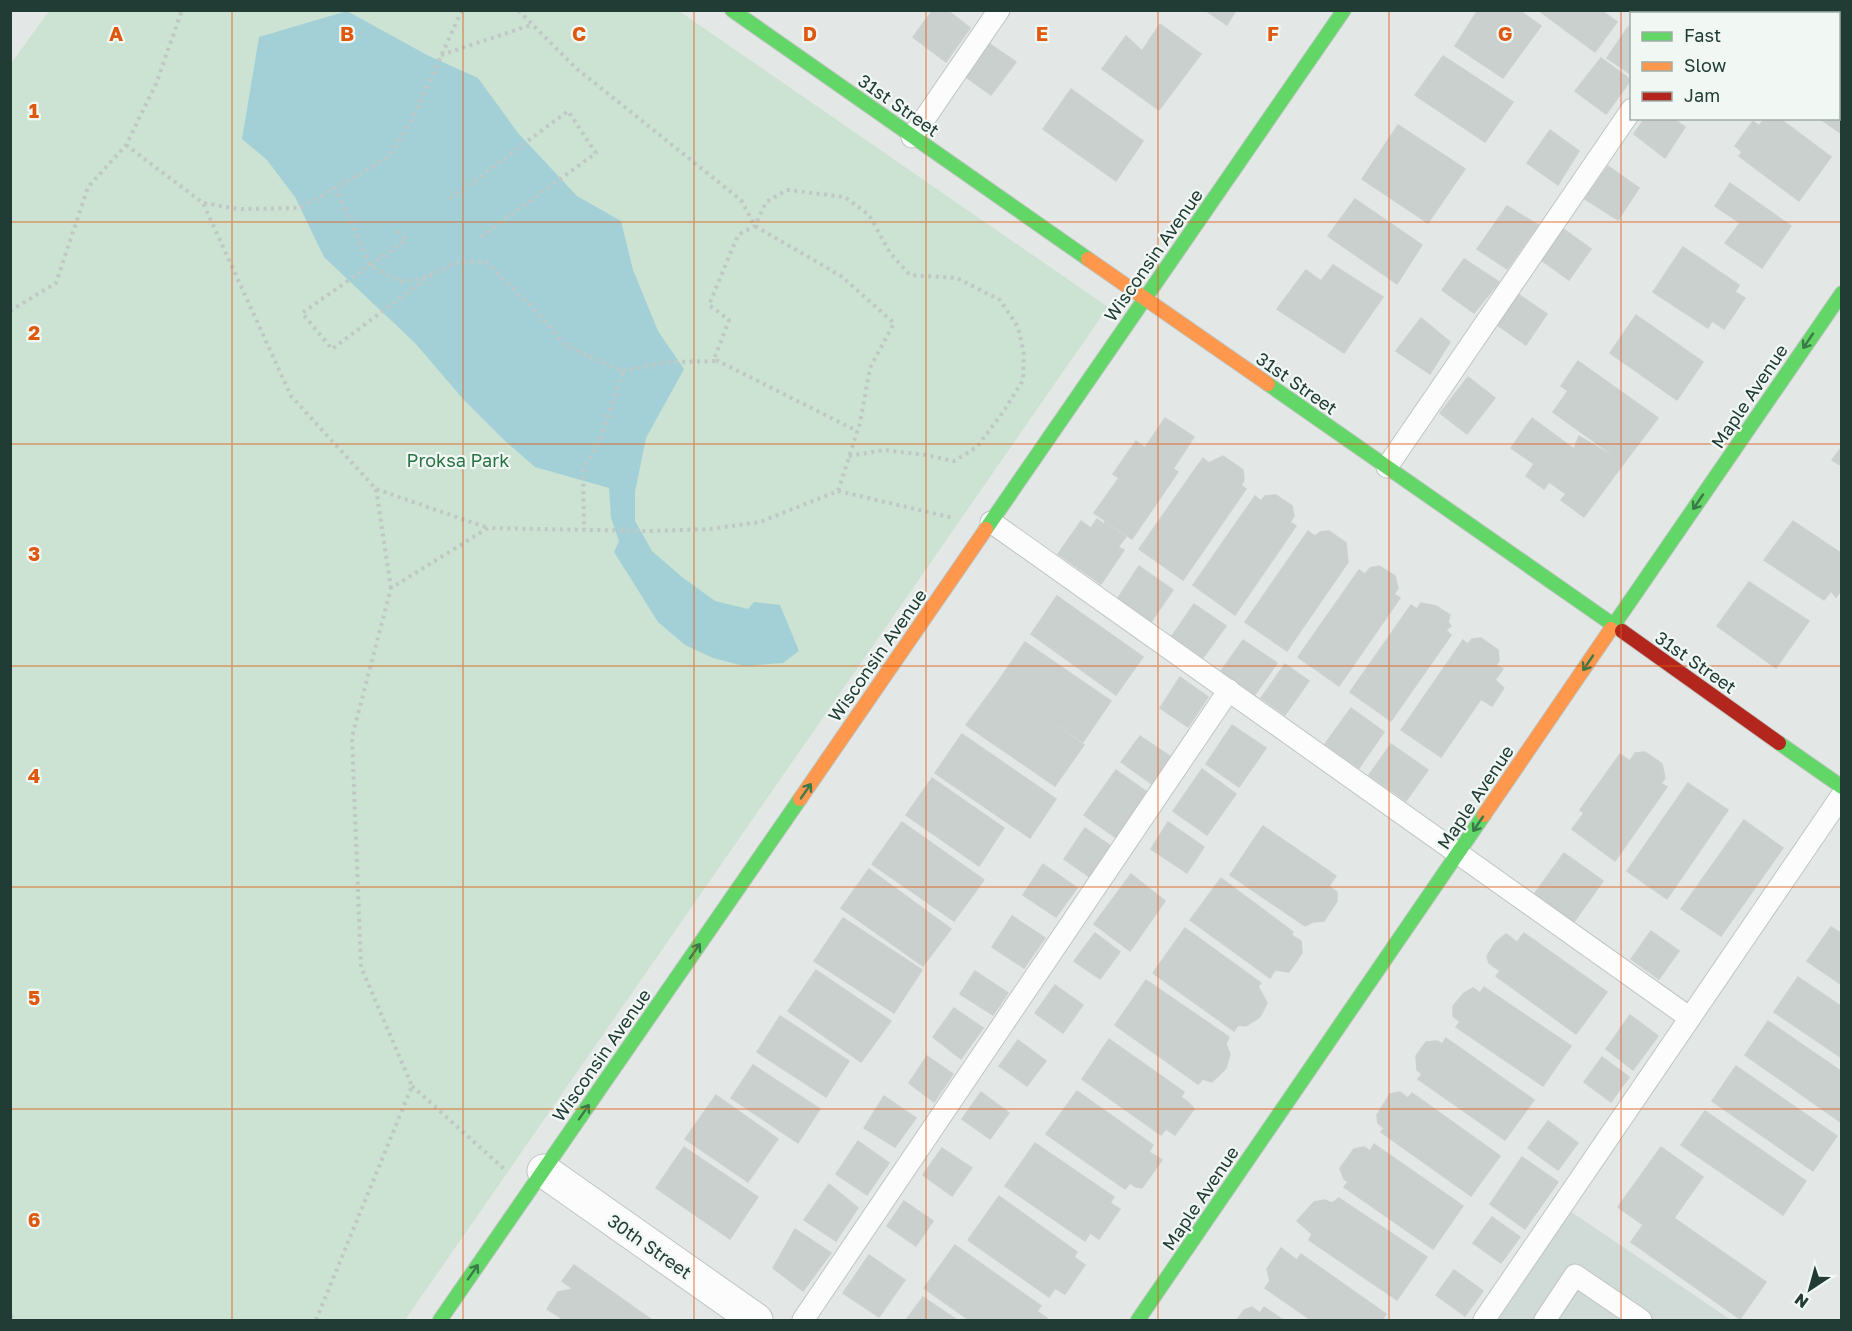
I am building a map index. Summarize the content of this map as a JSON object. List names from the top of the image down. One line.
{"streets":{"street":["31st Street","Wisconsin Avenue","Maple Avenue","30th Street"]},"crossings":[["31st Street","Wisconsin Avenue"],["31st Street","Maple Avenue"],["Wisconsin Avenue","30th Street"]],"one_way":["Wisconsin Avenue","Maple Avenue"],"parks":["Proksa Park"],"legend":["Fast","Slow","Jam"],"north":"bottom left","grid":{"columns":["A","B","C","D","E","F","G"],"rows":["1","2","3","4","5","6"]}}
